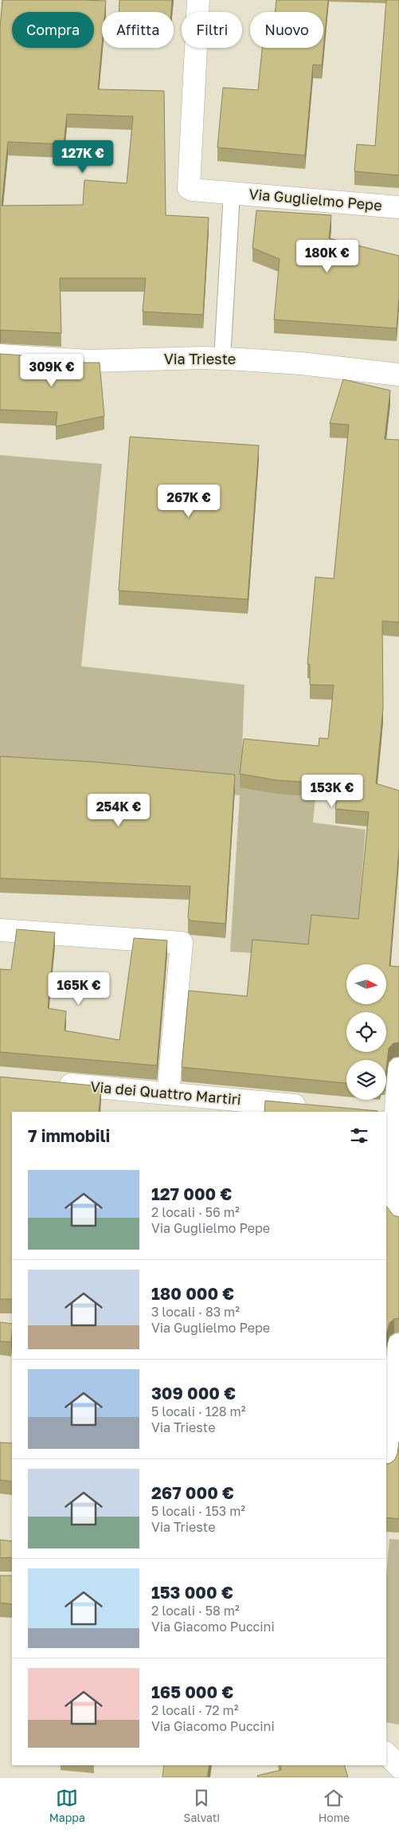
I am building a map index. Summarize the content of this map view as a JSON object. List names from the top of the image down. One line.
{"streets":{"street":["Via Guglielmo Pepe","Via Trieste","Via dei Quattro Martiri"]},"crossings":[["Via Guglielmo Pepe","Via Trieste"]],"north":"right","page":{"chip":["Compra","Affitta","Filtri","Nuovo"],"price":["127K €","180K €","309K €","267K €","153K €","254K €","165K €"],"heading":"7 immobili","list":[{"name":"127 000 €","note":"2 locali · 56 m² · Via Guglielmo Pepe"},{"name":"180 000 €","note":"3 locali · 83 m² · Via Guglielmo Pepe"},{"name":"309 000 €","note":"5 locali · 128 m² · Via Trieste"},{"name":"267 000 €","note":"5 locali · 153 m² · Via Trieste"},{"name":"153 000 €","note":"2 locali · 58 m² · Via Giacomo Puccini"},{"name":"165 000 €","note":"2 locali · 72 m² · Via Giacomo Puccini"}],"tabs":["Mappa","Salvati","Home"]}}
